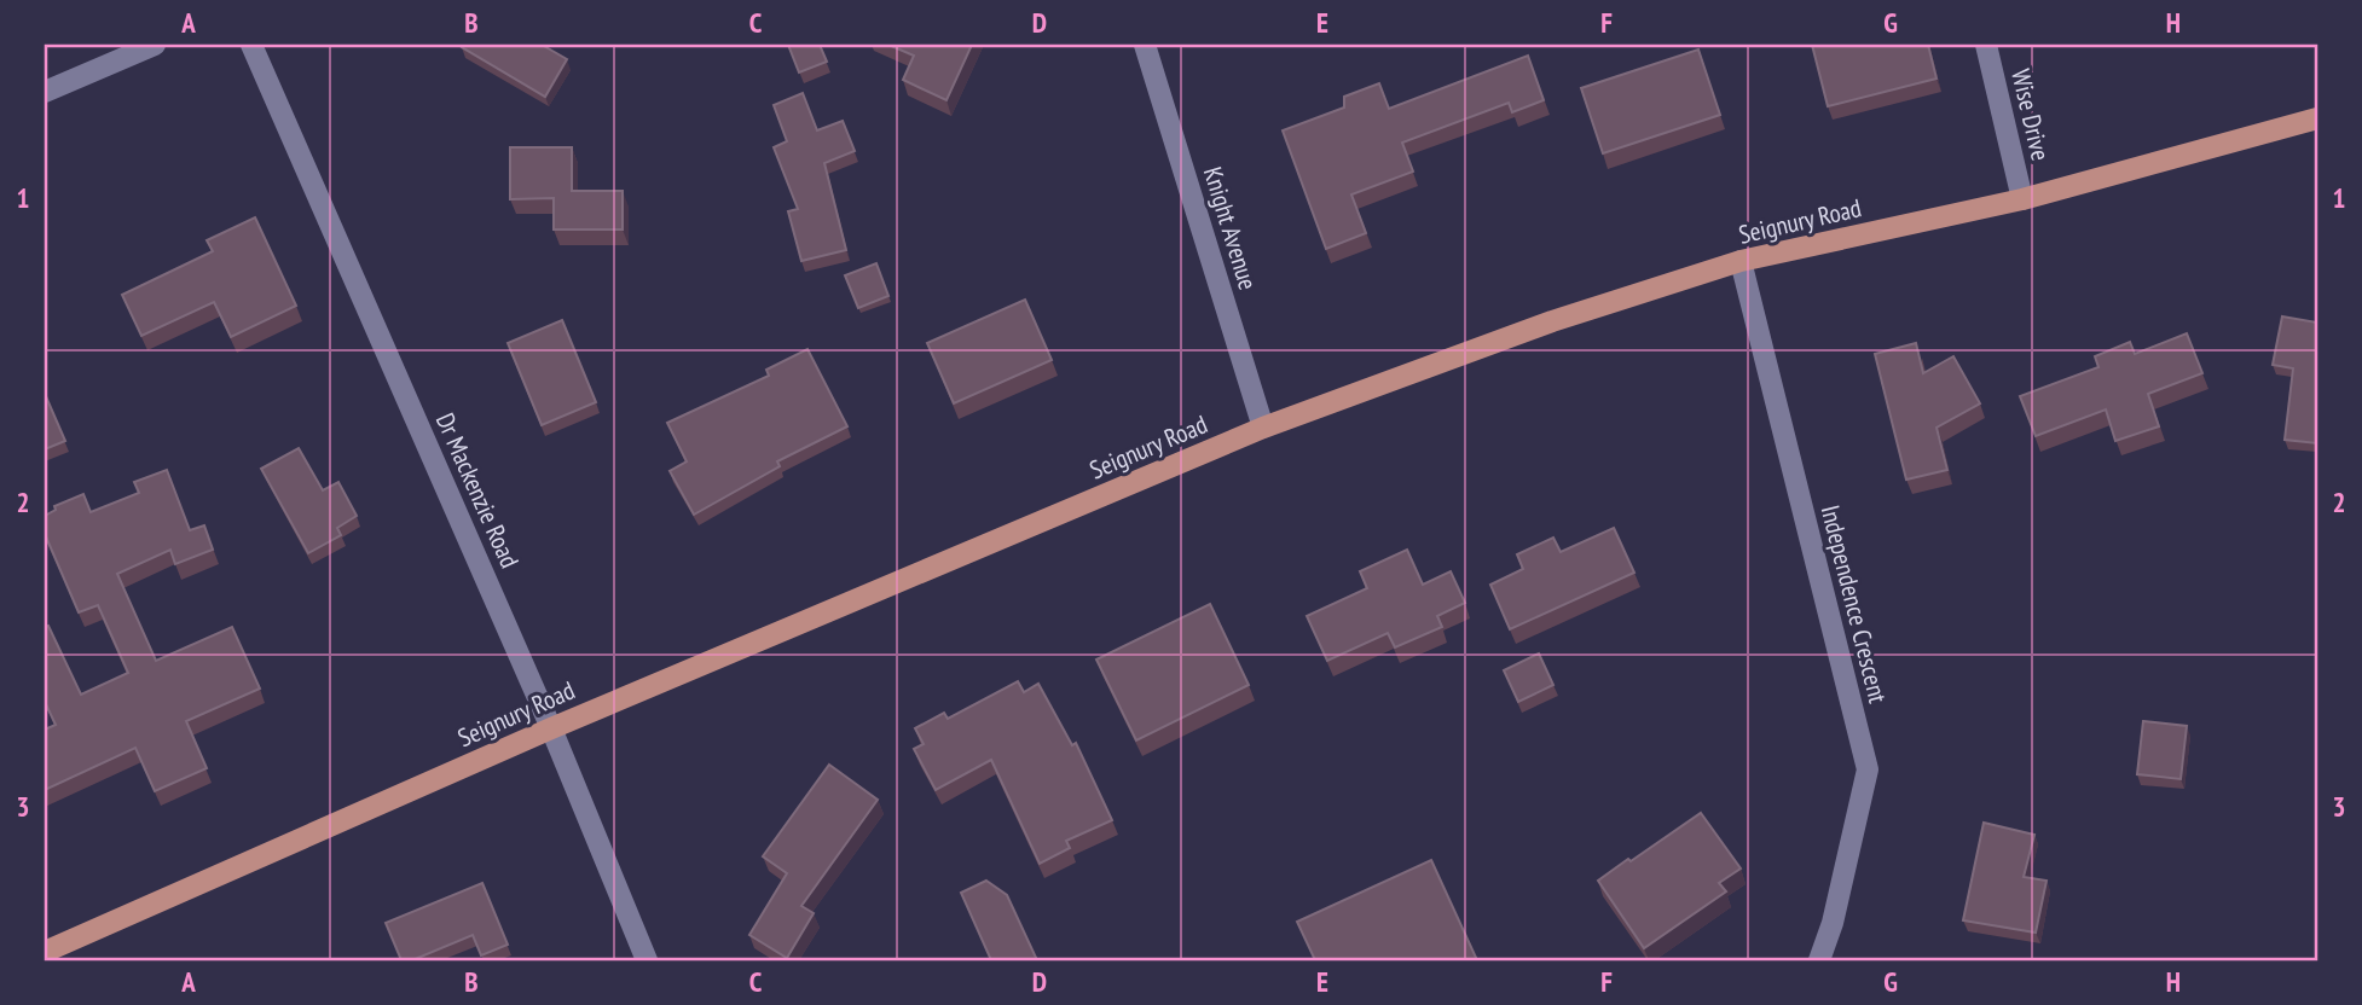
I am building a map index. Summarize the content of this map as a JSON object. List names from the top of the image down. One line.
{"streets":{"main road":["Seignury Road"],"street":["Wise Drive","Knight Avenue","Dr Mackenzie Road","Independence Crescent"]},"crossings":[["Wise Drive","Seignury Road"],["Seignury Road","Knight Avenue"],["Seignury Road","Dr Mackenzie Road"],["Seignury Road","Independence Crescent"]],"grid":{"columns":["A","B","C","D","E","F","G","H"],"rows":["1","2","3"]}}
